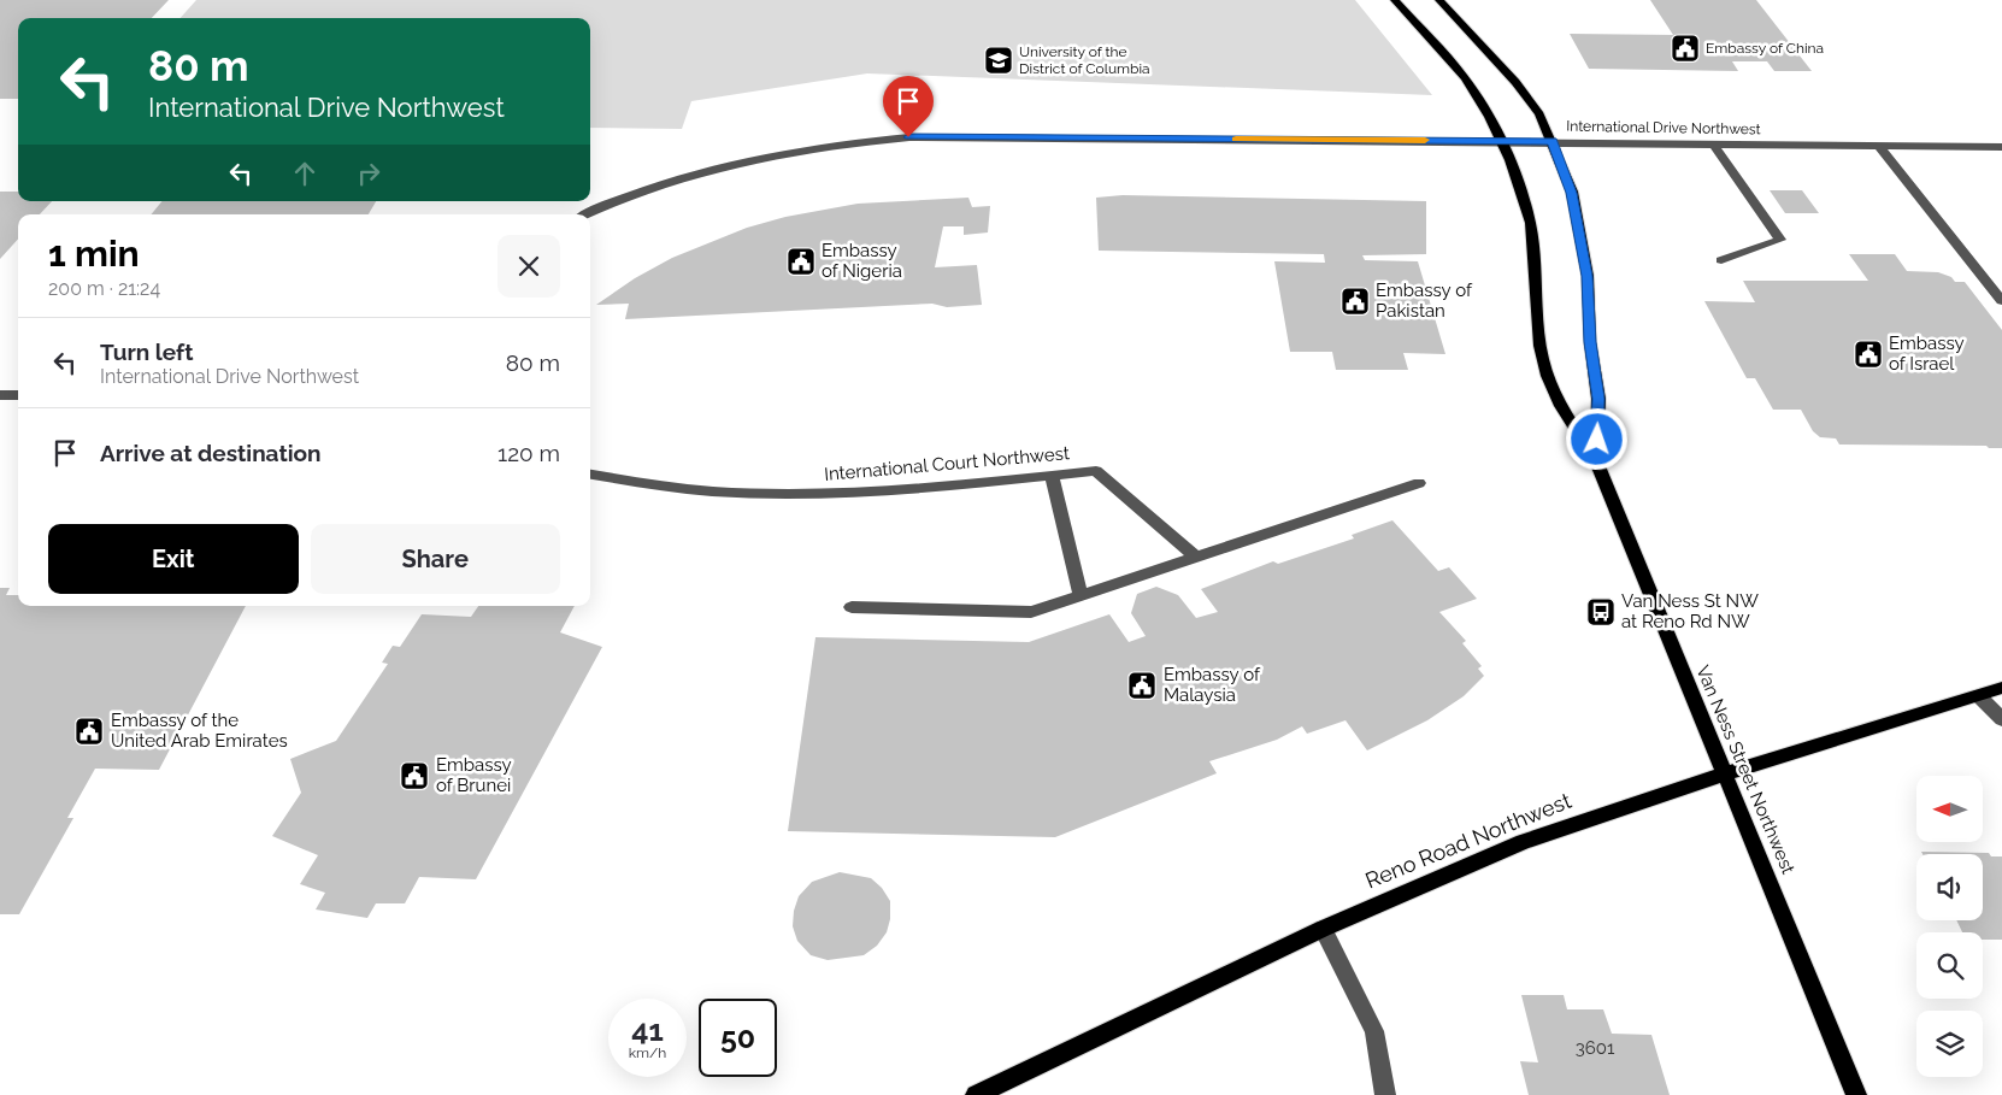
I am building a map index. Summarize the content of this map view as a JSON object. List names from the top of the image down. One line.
{"streets":{"main road":["Van Ness Street Northwest","Reno Road Northwest"],"street":["International Drive Northwest","International Court Northwest"]},"crossings":[["International Drive Northwest","Van Ness Street Northwest"],["Van Ness Street Northwest","Reno Road Northwest"]],"places":{"public building":["Embassy of China","Embassy of Nigeria","Embassy of Pakistan","Embassy of Israel","Embassy of Malaysia","Embassy of the United Arab Emirates","Embassy of Brunei"],"school or university":["University of the District of Columbia"],"bus stop":["Van Ness St NW at Reno Rd NW"]},"house_numbers":["3601"],"north":"left","page":{"turn":["80 m","International Drive Northwest"],"heading":["1 min","200 m · 21:24"],"list":[{"name":"Turn left","note":"International Drive Northwest","value":"80 m"},{"name":"Arrive at destination","value":"120 m"}],"buttons":["Exit","Share"],"speed":"41 km/h","limit":"50"}}
